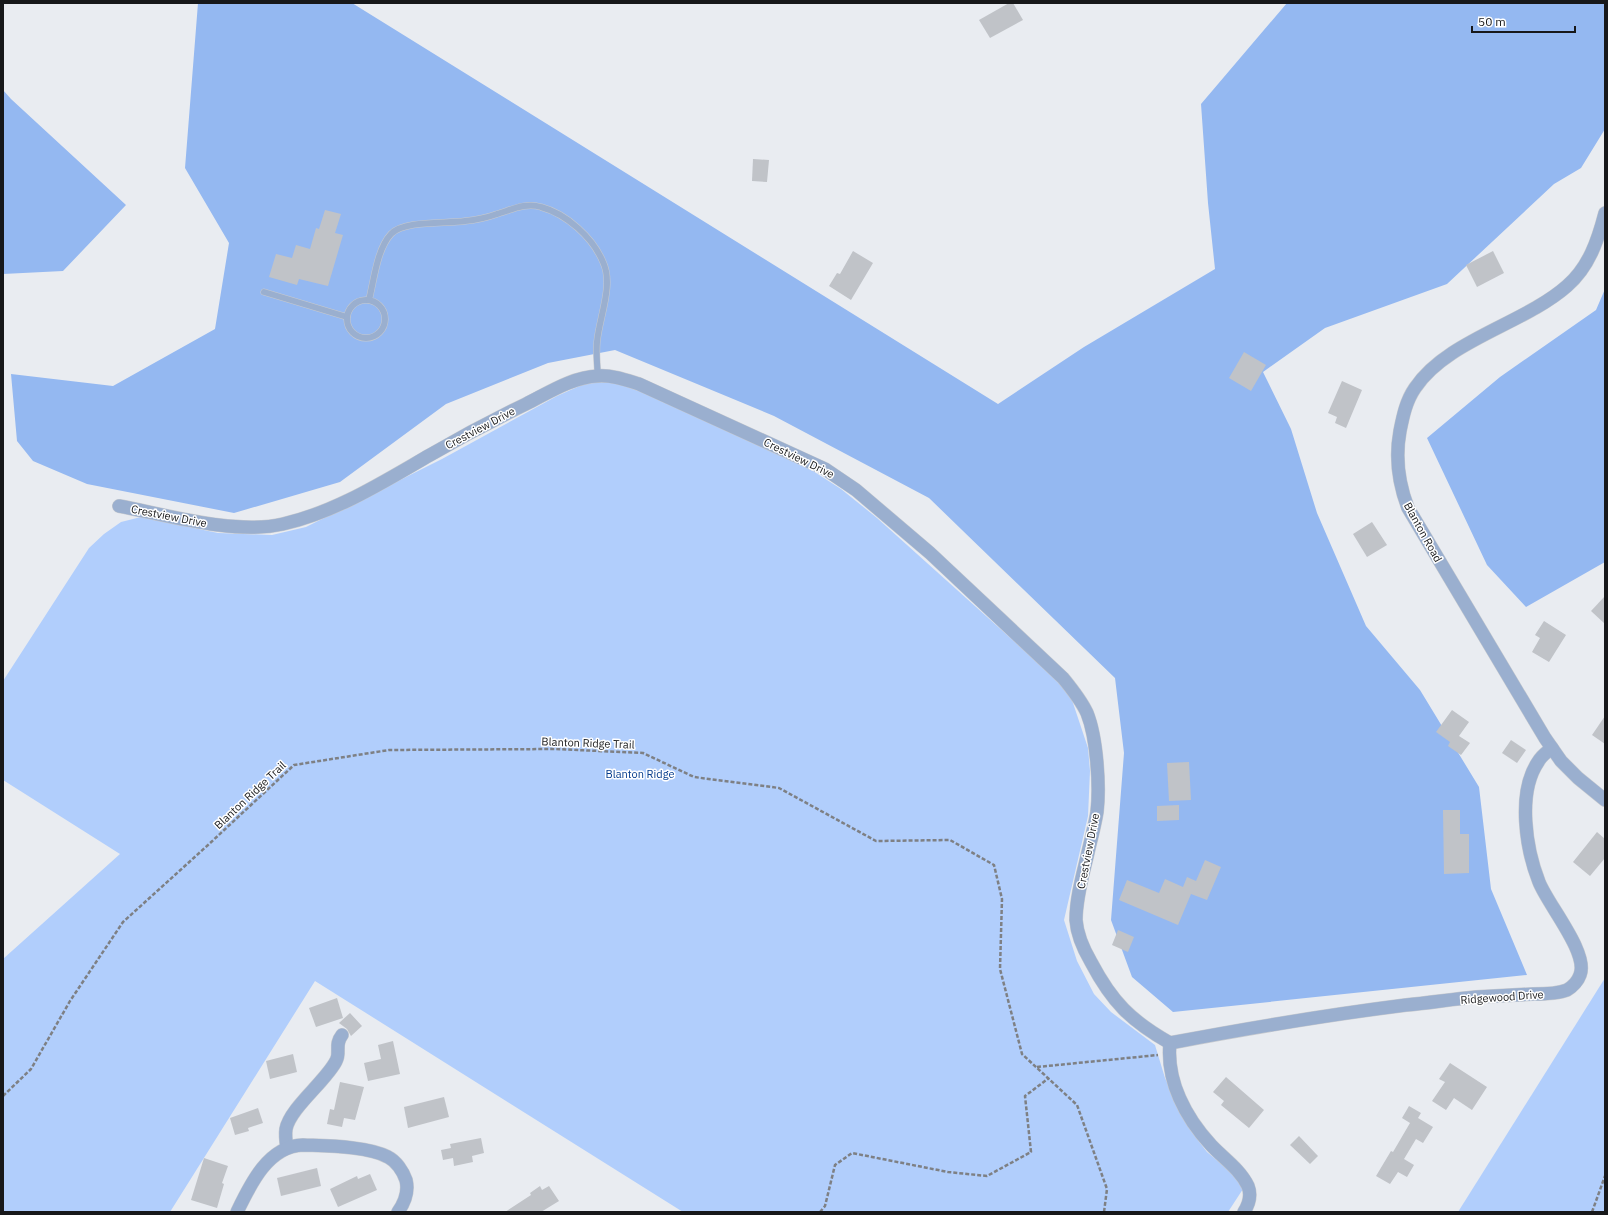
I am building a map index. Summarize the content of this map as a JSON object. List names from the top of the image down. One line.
{"streets":{"street":["Crestview Drive","Blanton Road","Ridgewood Drive"],"path":["Blanton Ridge Trail"]},"crossings":[["Crestview Drive","Ridgewood Drive"],["Blanton Road","Ridgewood Drive"]],"parks":["Blanton Ridge"],"scale_bar":"50 m"}
